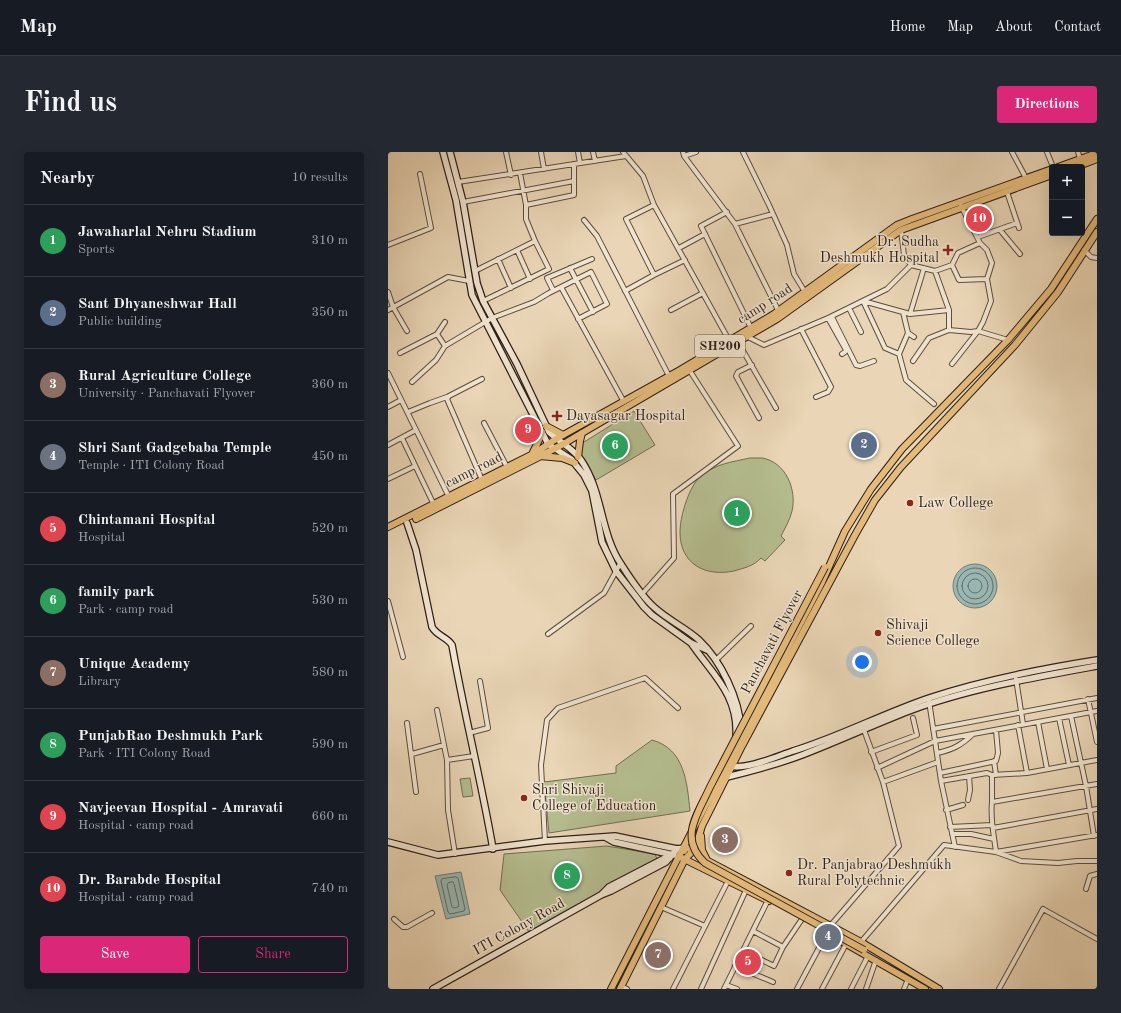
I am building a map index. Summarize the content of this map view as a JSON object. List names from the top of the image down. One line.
{"streets":{"main road":["camp road","SH200","Panchavati Flyover"],"street":["ITI Colony Road"]},"places":{"health":["Dr. Sudha Deshmukh Hospital","Dayasagar Hospital"],"other":["Law College","Shivaji Science College","Shri Shivaji College of Education","Dr. Panjabrao Deshmukh Rural Polytechnic"]},"page":{"header":"Map","nav":["Home","Map","About","Contact"],"buttons":["Directions",["Save","Share"]],"title":"Find us","heading":["Nearby","10 results"],"map_buttons":["+","−"],"list":[{"mark":"1","name":"Jawaharlal Nehru Stadium","note":"Sports","value":"310 m"},{"mark":"2","name":"Sant Dhyaneshwar Hall","note":"Public building","value":"350 m"},{"mark":"3","name":"Rural Agriculture College","note":"University · Panchavati Flyover","value":"360 m"},{"mark":"4","name":"Shri Sant Gadgebaba Temple","note":"Temple · ITI Colony Road","value":"450 m"},{"mark":"5","name":"Chintamani Hospital","note":"Hospital","value":"520 m"},{"mark":"6","name":"family park","note":"Park · camp road","value":"530 m"},{"mark":"7","name":"Unique Academy","note":"Library","value":"580 m"},{"mark":"8","name":"PunjabRao Deshmukh Park","note":"Park · ITI Colony Road","value":"590 m"},{"mark":"9","name":"Navjeevan Hospital - Amravati","note":"Hospital · camp road","value":"660 m"},{"mark":"10","name":"Dr. Barabde Hospital","note":"Hospital · camp road","value":"740 m"}],"pins":["10","9","2","6","1","3","8","4","7","5"]}}
